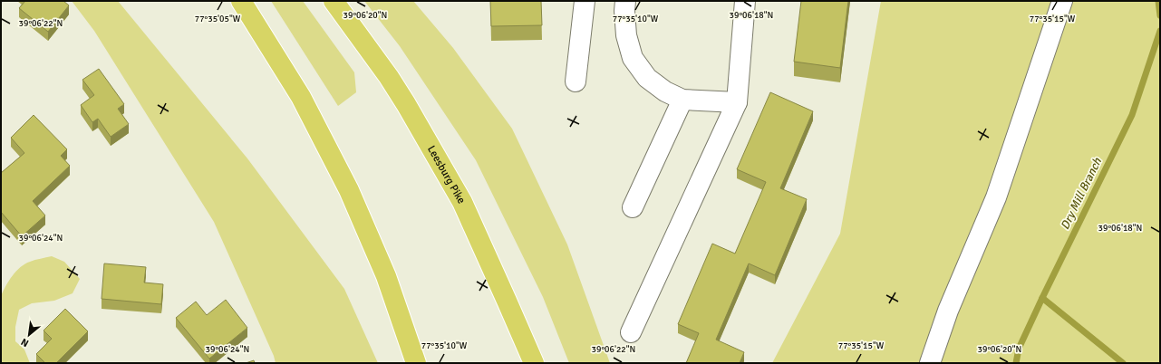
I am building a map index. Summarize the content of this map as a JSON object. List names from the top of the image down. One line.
{"streets":{"highway":["Leesburg Pike"]},"water":["Dry Mill Branch"],"north":"bottom left","coordinates":["39°06'20\"N","39°06'18\"N","77°35'05\"W","77°35'10\"W","77°35'15\"W","39°06'22\"N","39°06'24\"N"]}
